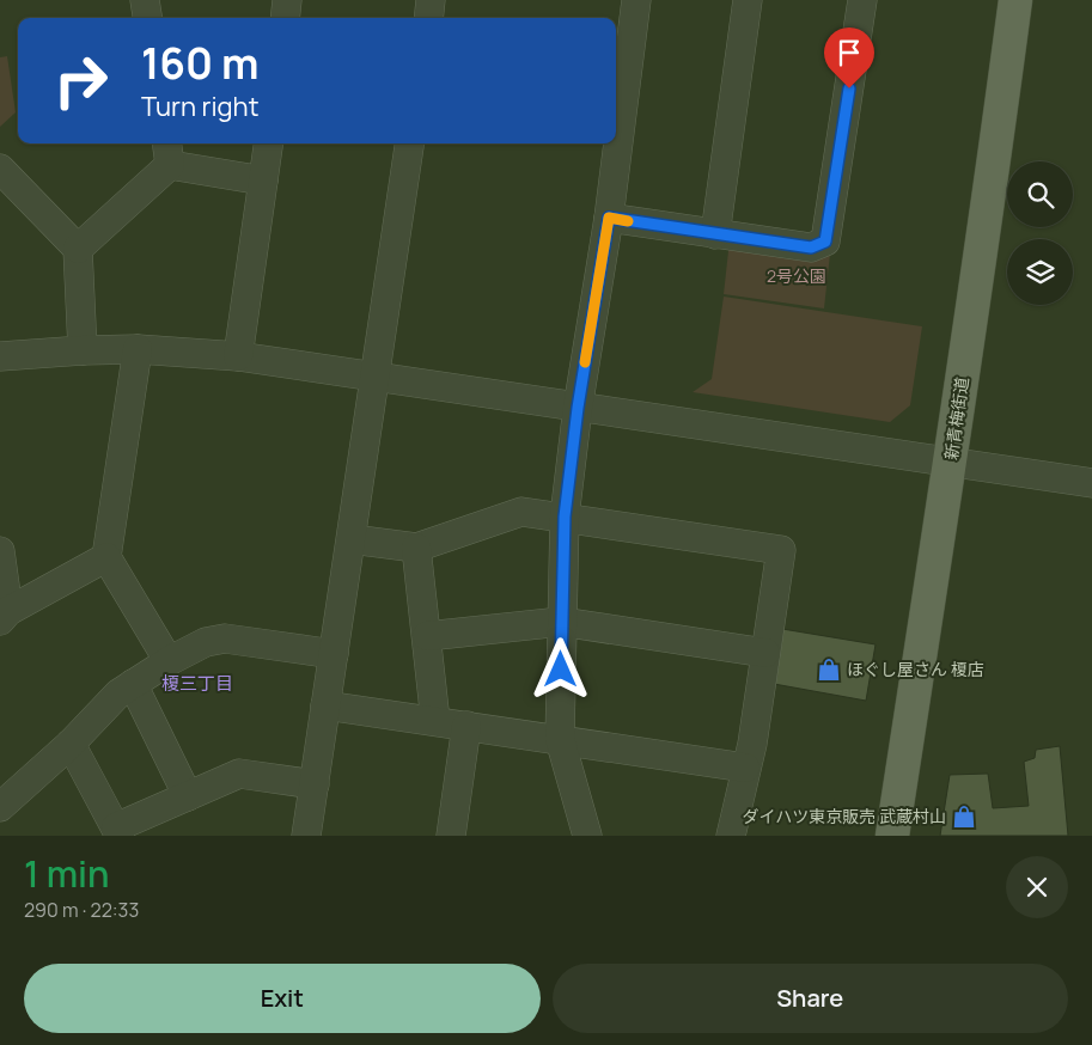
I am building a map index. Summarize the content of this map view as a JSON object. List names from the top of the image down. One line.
{"streets":{"main road":["新青梅街道"]},"districts":["榎三丁目"],"parks":["2号公園"],"places":{"shop":["ほぐし屋さん 榎店","ダイハツ東京販売 武蔵村山"]},"page":{"turn":["160 m","Turn right"],"heading":["1 min","290 m · 22:33"],"buttons":["Exit","Share"]}}
